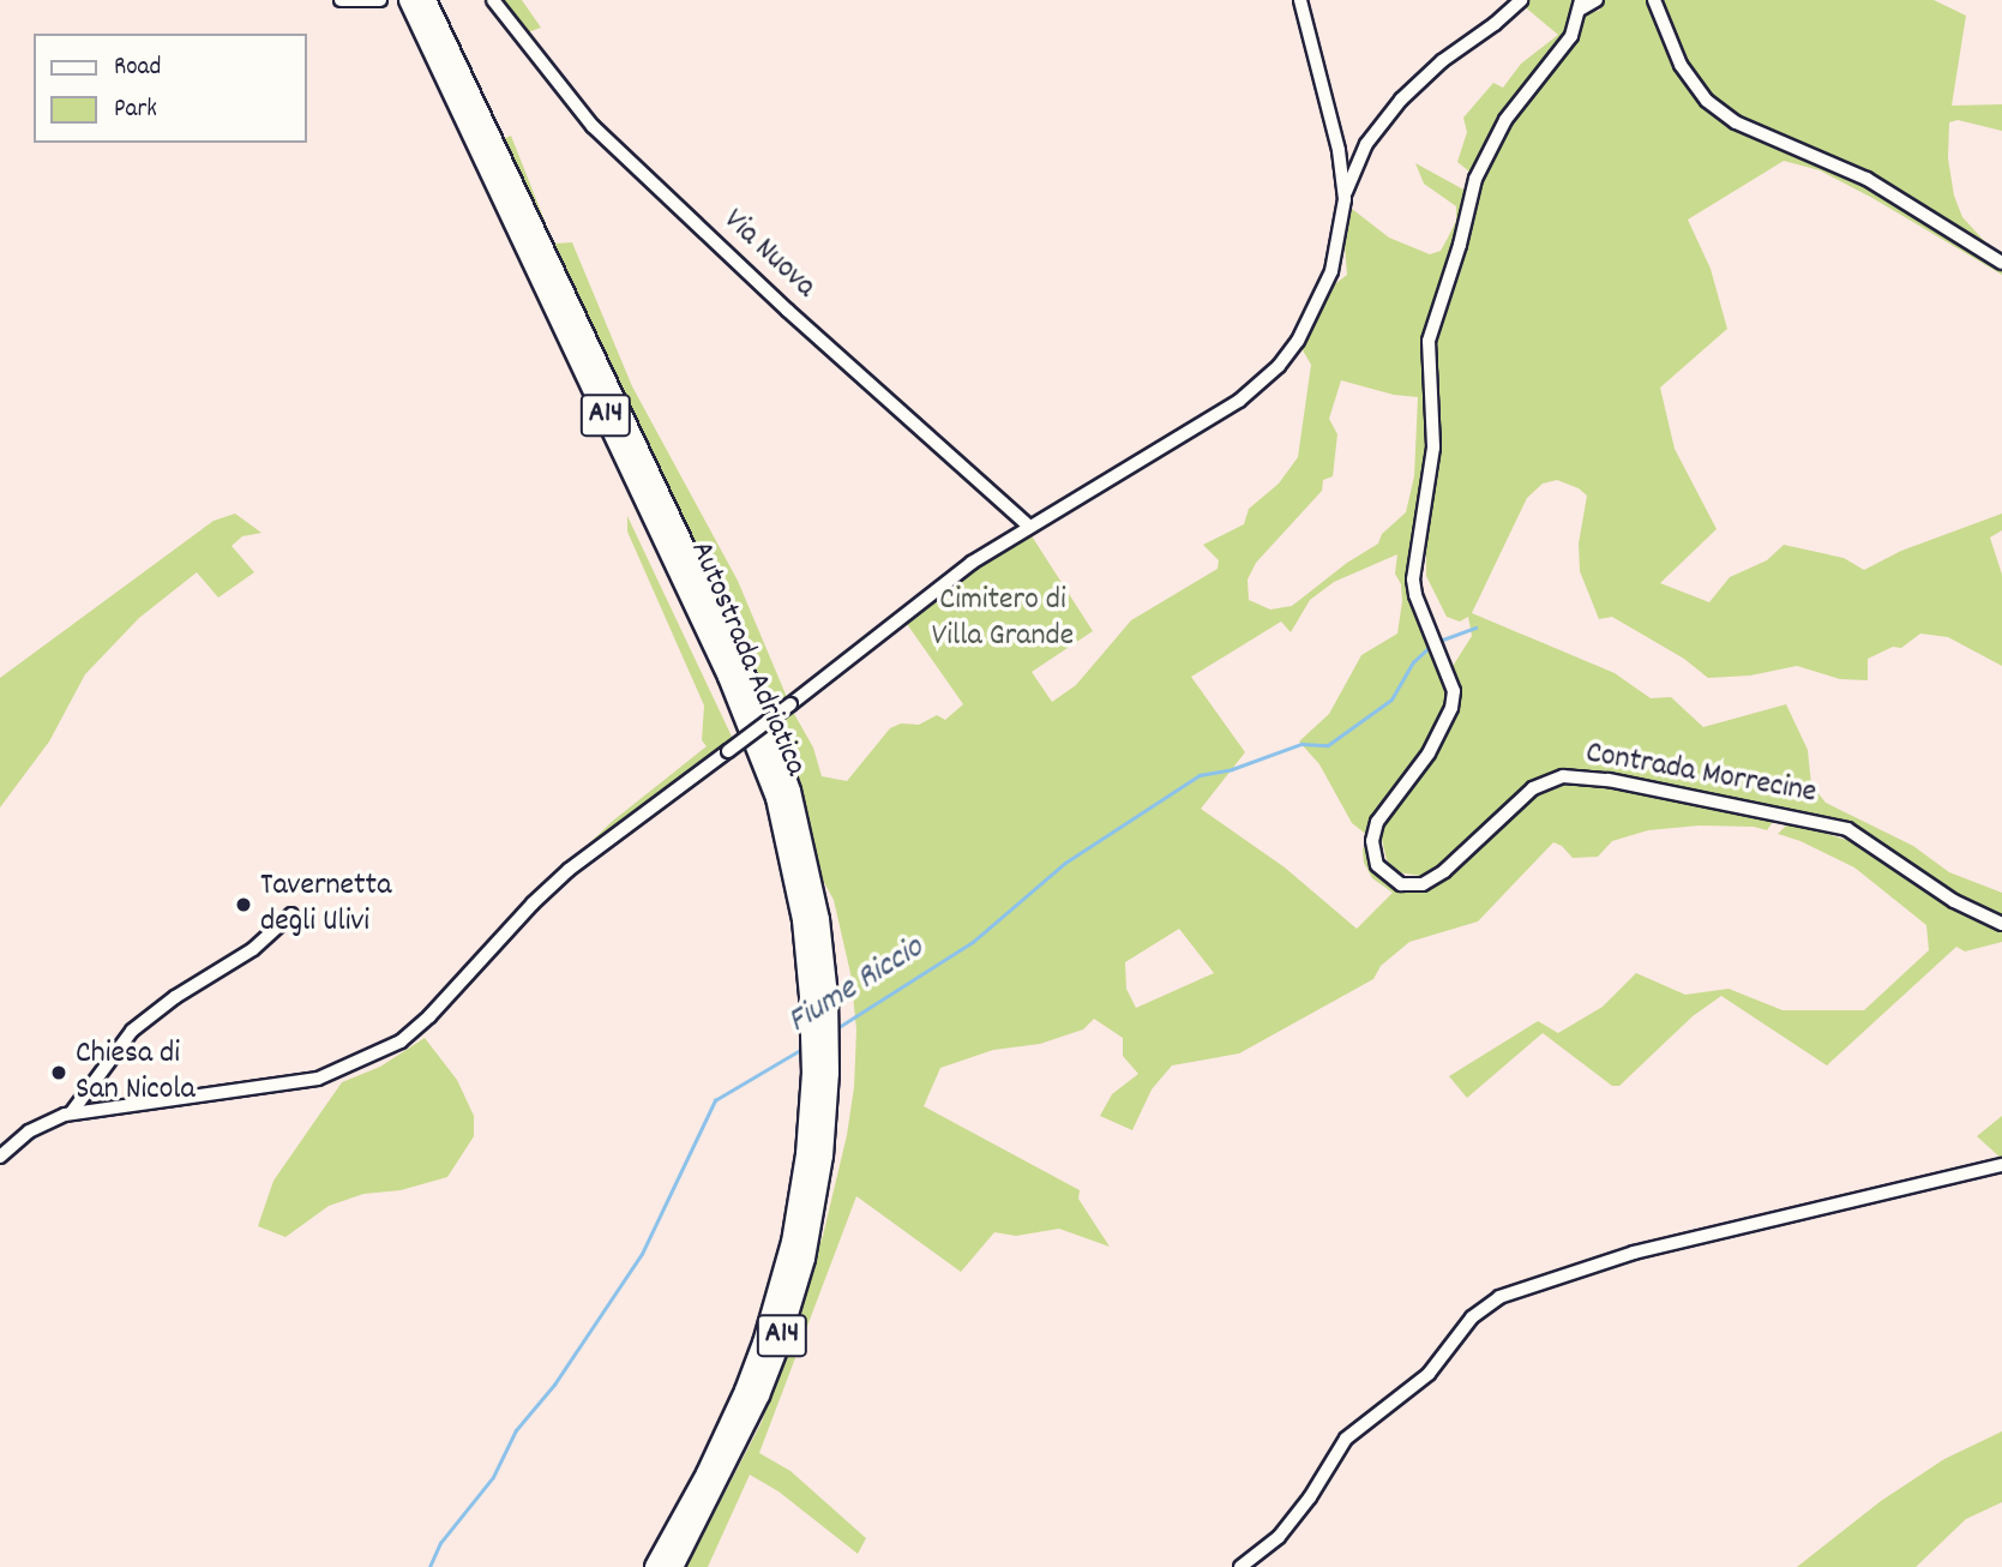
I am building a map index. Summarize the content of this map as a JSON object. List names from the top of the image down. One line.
{"streets":{"highway":["A14","Autostrada Adriatica"],"street":["Via Nuova","Contrada Morrecine"]},"water":["Fiume Riccio"],"parks":["Cimitero di Villa Grande"],"places":["Tavernetta degli Ulivi","Chiesa di San Nicola"],"legend":["Road","Park"]}
